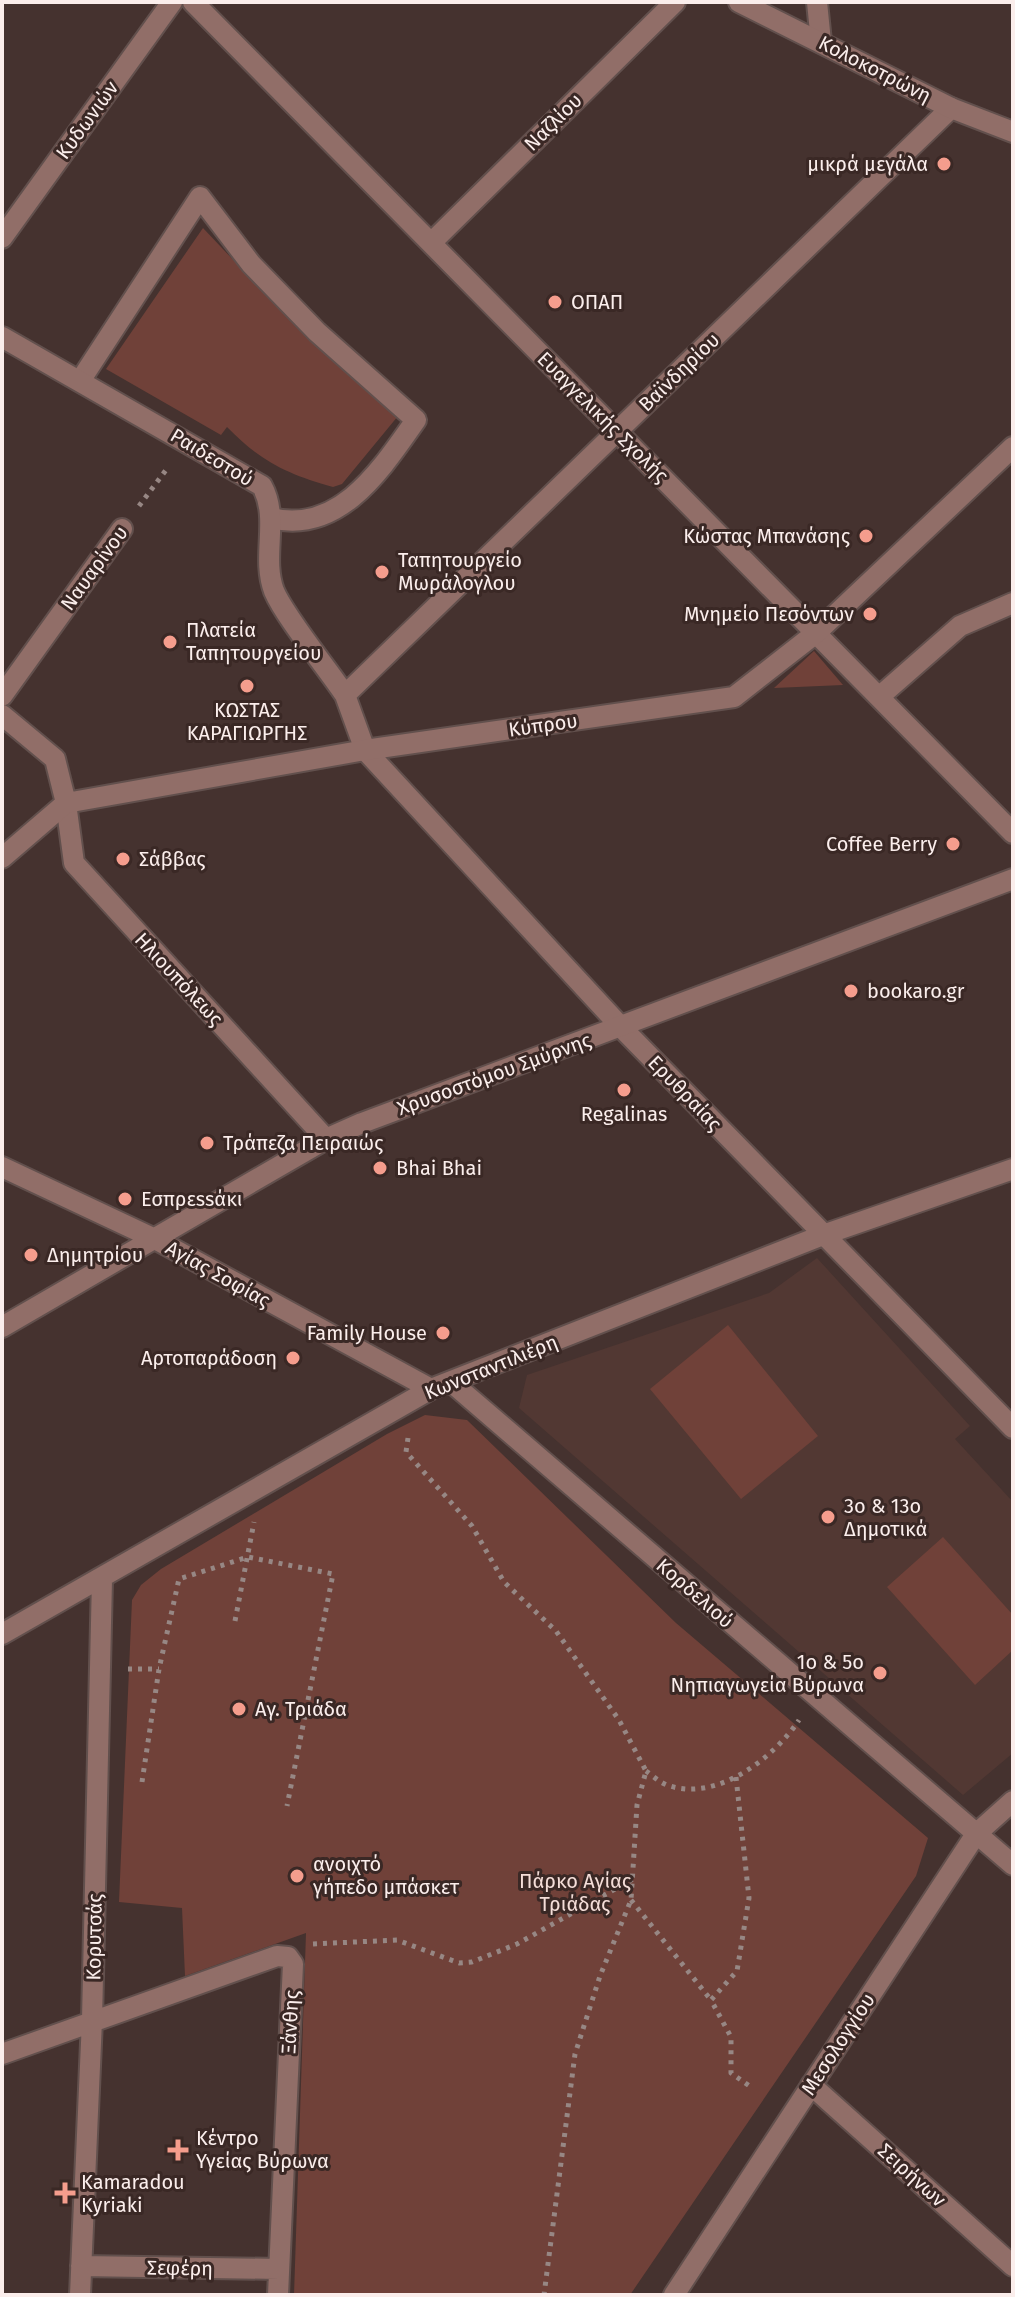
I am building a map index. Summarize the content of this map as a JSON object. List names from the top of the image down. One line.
{"streets":{"street":["Κολοκοτρώνη","Κυδωνιών","Ναζλίου","Βαϊνδηρίου","Ευαγγελικής Σχολής","Ραιδεστού","Ναυαρίνου","Κύπρου","Ηλιουπόλεως","Χρυσοστόμου Σμύρνης","Ερυθραίας","Αγίας Σοφίας","Κωνσταντιλιέρη","Κορδελιού","Κορυτσάς","Ξάνθης","Μεσολογγίου","Σειρήνων","Σεφέρη"]},"crossings":[["Κολοκοτρώνη","Βαϊνδηρίου"],["Ναζλίου","Ευαγγελικής Σχολής"],["Βαϊνδηρίου","Ευαγγελικής Σχολής"],["Βαϊνδηρίου","Ραιδεστού"],["Ευαγγελικής Σχολής","Κύπρου"],["Ραιδεστού","Ναυαρίνου"],["Κύπρου","Ηλιουπόλεως"],["Κύπρου","Ερυθραίας"],["Ηλιουπόλεως","Χρυσοστόμου Σμύρνης"],["Χρυσοστόμου Σμύρνης","Ερυθραίας"],["Χρυσοστόμου Σμύρνης","Αγίας Σοφίας"],["Ερυθραίας","Κωνσταντιλιέρη"],["Αγίας Σοφίας","Κωνσταντιλιέρη"],["Κωνσταντιλιέρη","Κορδελιού"],["Κωνσταντιλιέρη","Κορυτσάς"],["Κορδελιού","Μεσολογγίου"],["Κορυτσάς","Σεφέρη"],["Ξάνθης","Σεφέρη"],["Μεσολογγίου","Σειρήνων"]],"parks":["Πάρκο Αγίας Τριάδας"],"places":{"other":["μικρά μεγάλα","ΟΠΑΠ","Κώστας Μπανάσης","Ταπητουργείο Μωράλογλου","Μνημείο Πεσόντων","Πλατεία Ταπητουργείου","ΚΩΣΤΑΣ ΚΑΡΑΓΙΩΡΓΗΣ","Coffee Berry","Σάββας","bookaro.gr","Regalinas","Τράπεζα Πειραιώς","Bhai Bhai","Εσπρεssάκι","Δημητρίου","Family House","Αρτοπαράδοση","3o & 13o Δημοτικά","1ο & 5ο Νηπιαγωγεία Βύρωνα","Αγ. Τριάδα","ανοιχτό γήπεδο μπάσκετ"],"health":["Κέντρο Υγείας Βύρωνα","Kamaradou Kyriaki"]}}
